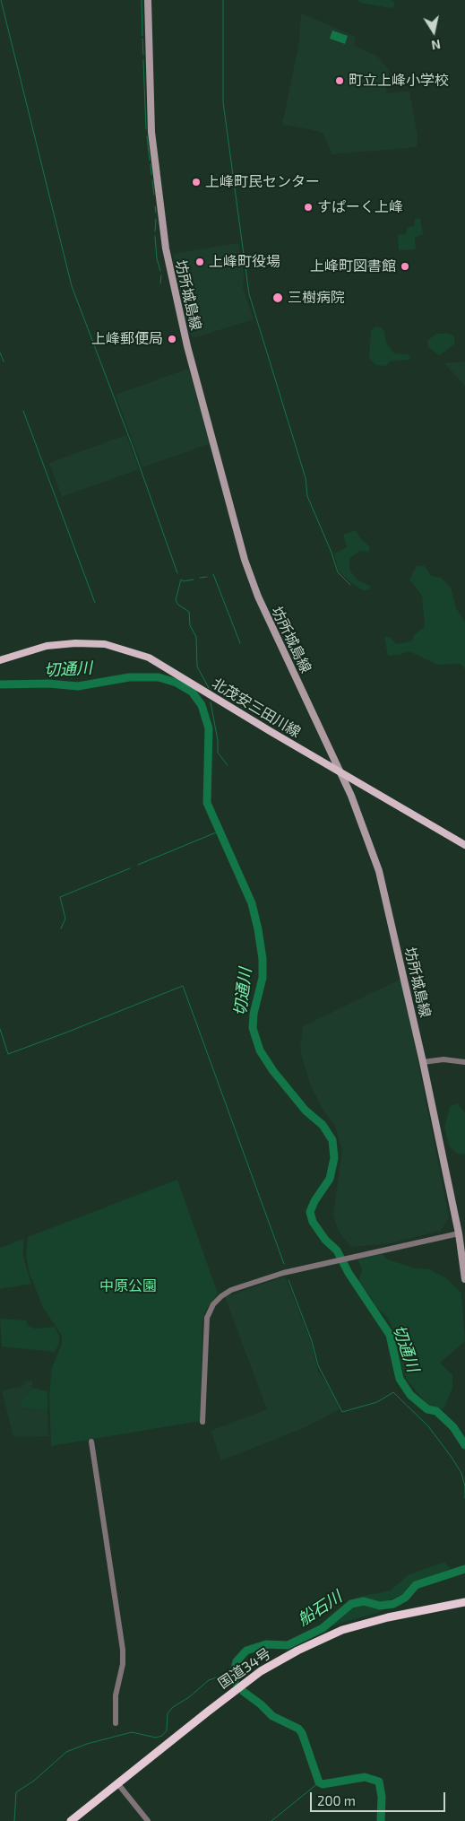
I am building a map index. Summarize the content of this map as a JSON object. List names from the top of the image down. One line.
{"streets":{"highway":["国道34号"],"main road":["坊所城島線","北茂安三田川線"]},"crossings":[["坊所城島線","北茂安三田川線"]],"water":["切通川","船石川"],"parks":["中原公園"],"places":["町立上峰小学校","上峰町民センター","すぱーく上峰","上峰町役場","上峰町図書館","三樹病院","上峰郵便局"],"scale_bar":"200 m","north":"bottom"}
